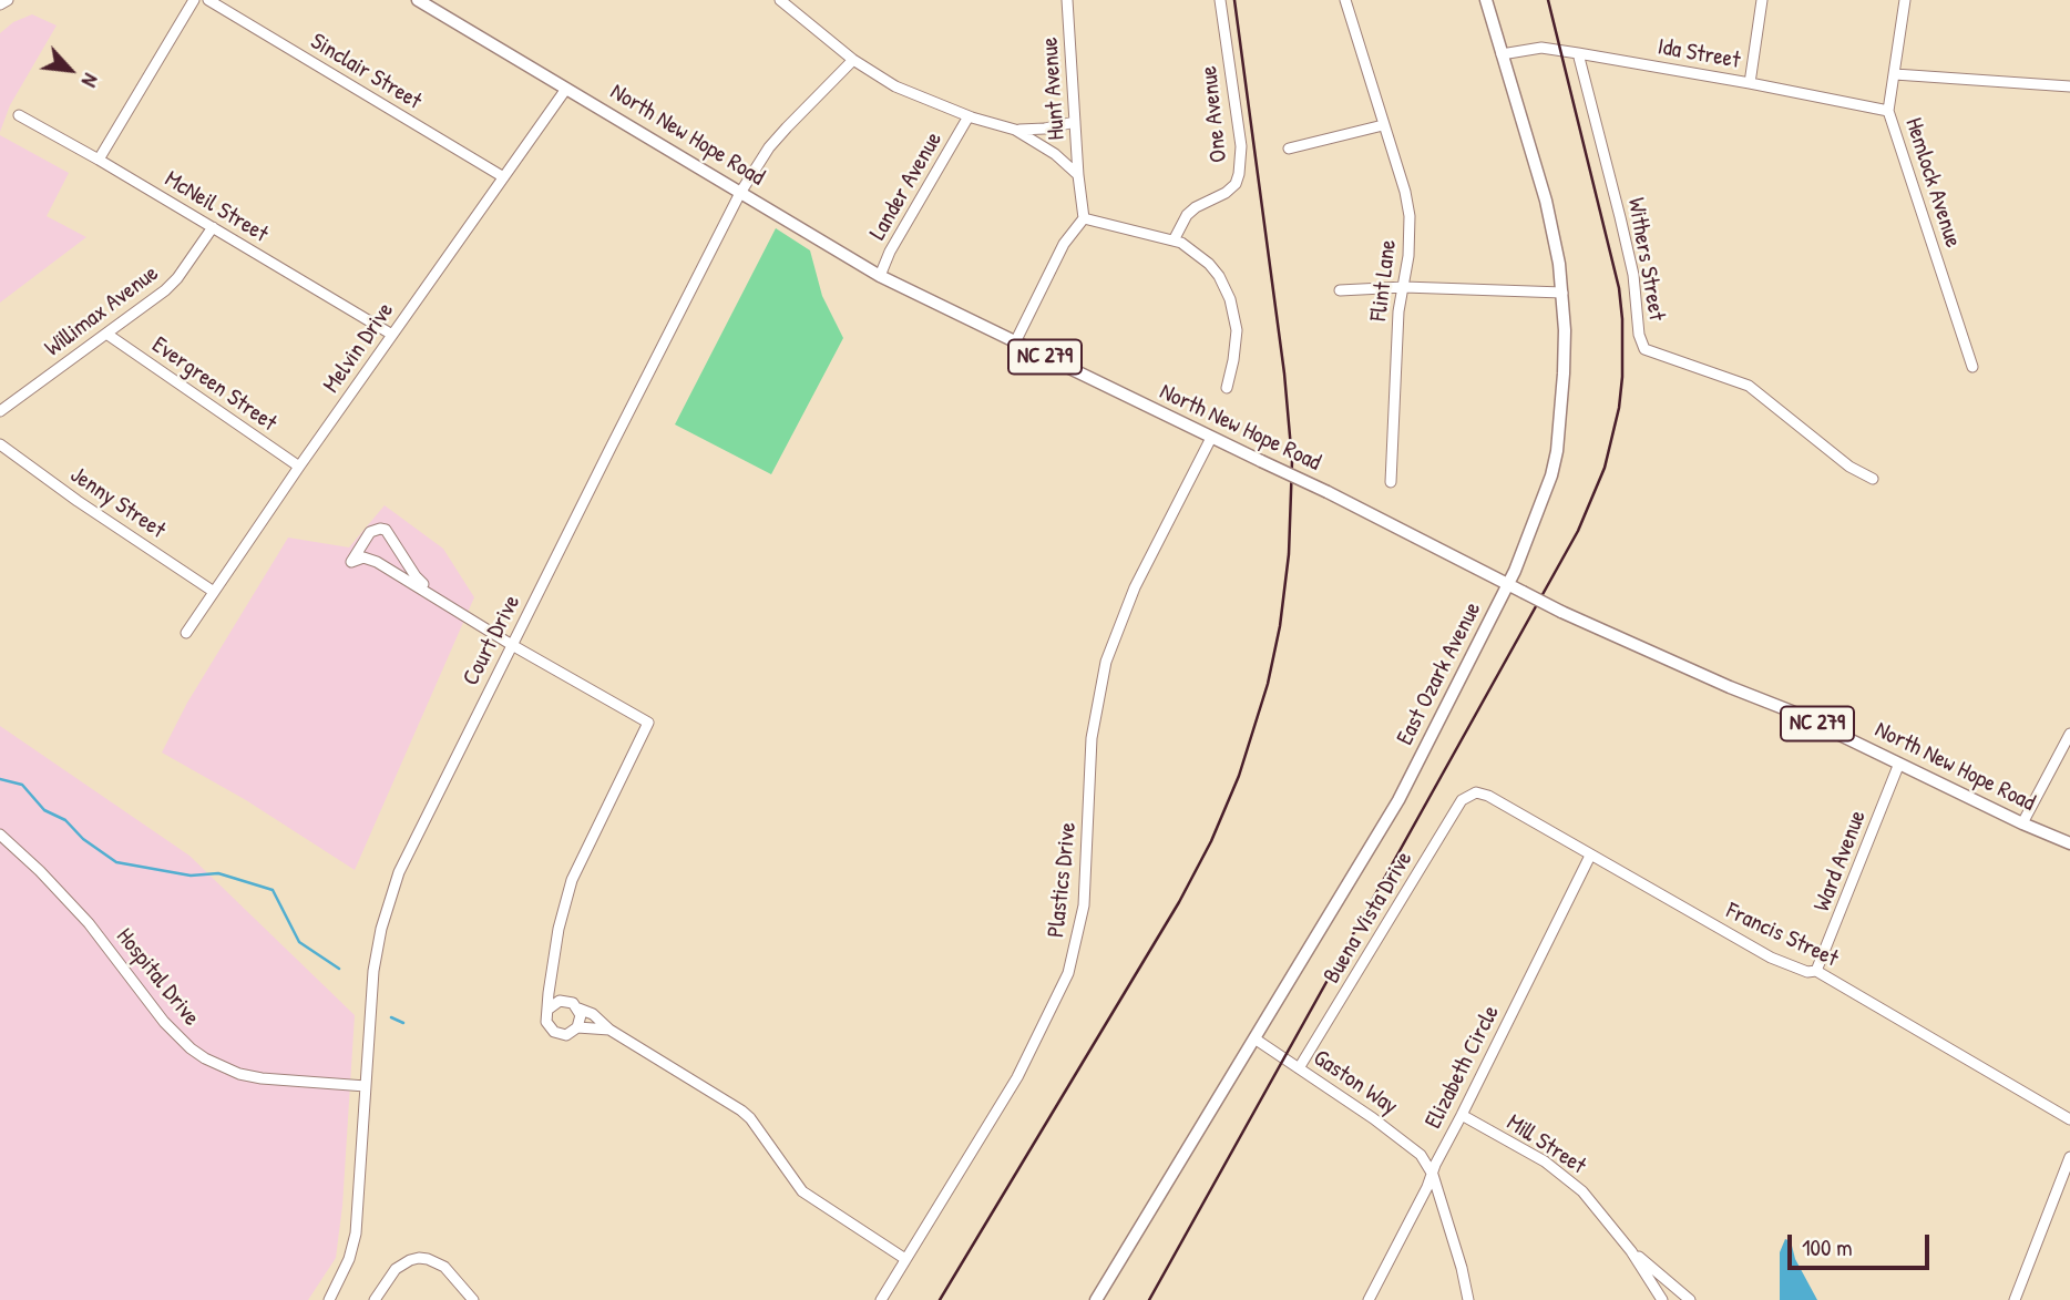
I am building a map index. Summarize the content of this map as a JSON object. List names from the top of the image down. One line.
{"streets":{"main road":["North New Hope Road","NC 279","East Ozark Avenue"],"street":["Ida Street","Sinclair Street","Hunt Avenue","One Avenue","Hemlock Avenue","Lander Avenue","McNeil Street","Withers Street","Flint Lane","Willimax Avenue","Melvin Drive","Evergreen Street","Jenny Street","Court Drive","Ward Avenue","Plastics Drive","Buena Vista Drive","Francis Street","Hospital Drive","Elizabeth Circle","Gaston Way","Mill Street"]},"crossings":[["Ida Street","Hemlock Avenue"],["Ida Street","Withers Street"],["Ida Street","East Ozark Avenue"],["Sinclair Street","Melvin Drive"],["North New Hope Road","Lander Avenue"],["North New Hope Road","Melvin Drive"],["North New Hope Road","Court Drive"],["North New Hope Road","East Ozark Avenue"],["North New Hope Road","Ward Avenue"],["North New Hope Road","Plastics Drive"],["McNeil Street","Willimax Avenue"],["McNeil Street","Melvin Drive"],["Willimax Avenue","Evergreen Street"],["Melvin Drive","Evergreen Street"],["Melvin Drive","Jenny Street"],["Court Drive","Hospital Drive"],["East Ozark Avenue","Gaston Way"],["Ward Avenue","Francis Street"],["Buena Vista Drive","Francis Street"],["Buena Vista Drive","Gaston Way"],["Francis Street","Elizabeth Circle"],["Elizabeth Circle","Gaston Way"],["Elizabeth Circle","Mill Street"]],"scale_bar":"100 m","north":"bottom right"}
